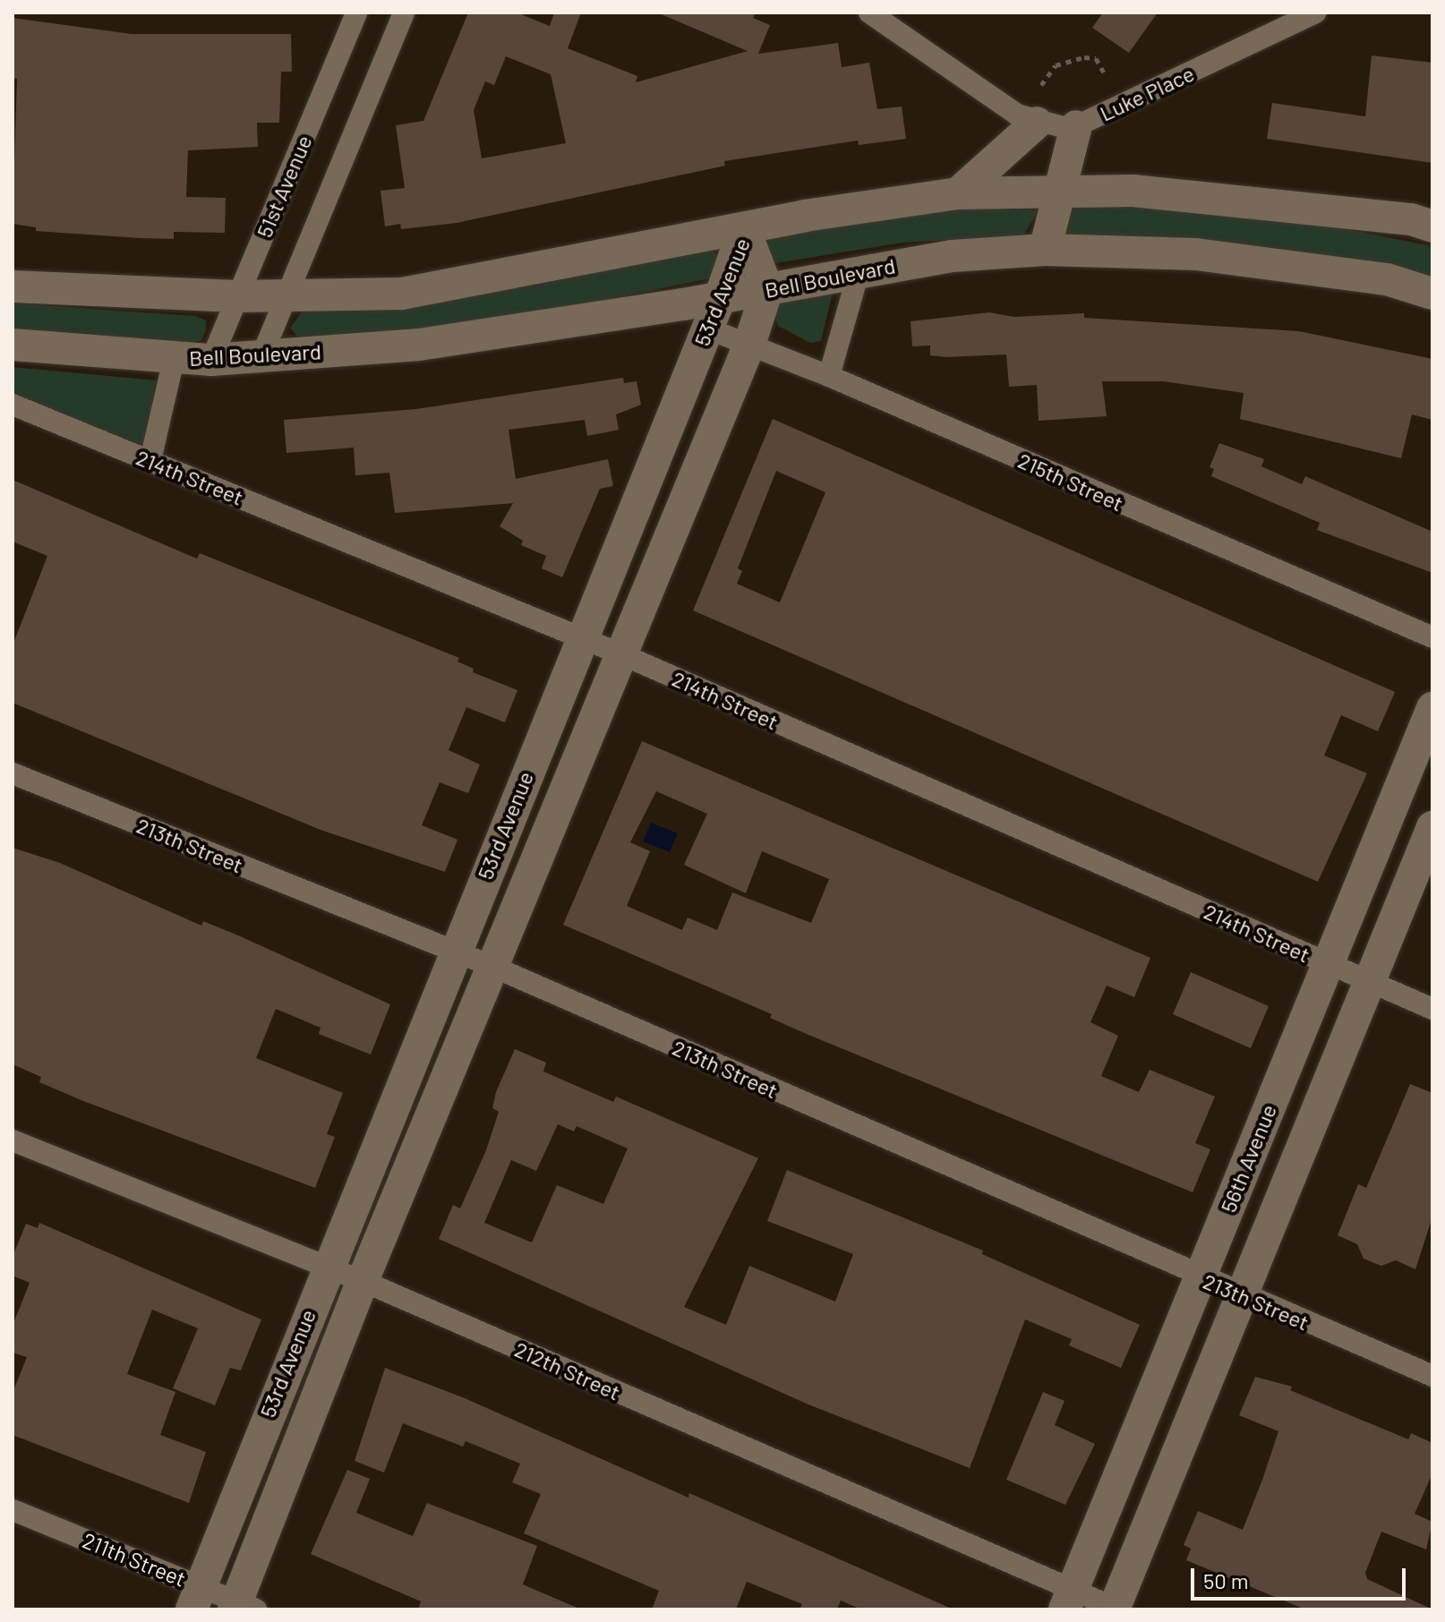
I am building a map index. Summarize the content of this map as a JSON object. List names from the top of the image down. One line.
{"streets":{"street":["Luke Place","51st Avenue","Bell Boulevard","53rd Avenue","214th Street","215th Street","213th Street","56th Avenue","212th Street","211th Street"]},"crossings":[["51st Avenue","Bell Boulevard"],["Bell Boulevard","53rd Avenue"],["53rd Avenue","214th Street"],["53rd Avenue","215th Street"],["53rd Avenue","213th Street"],["53rd Avenue","212th Street"],["53rd Avenue","211th Street"],["214th Street","56th Avenue"],["213th Street","56th Avenue"],["56th Avenue","212th Street"]],"scale_bar":"50 m"}
